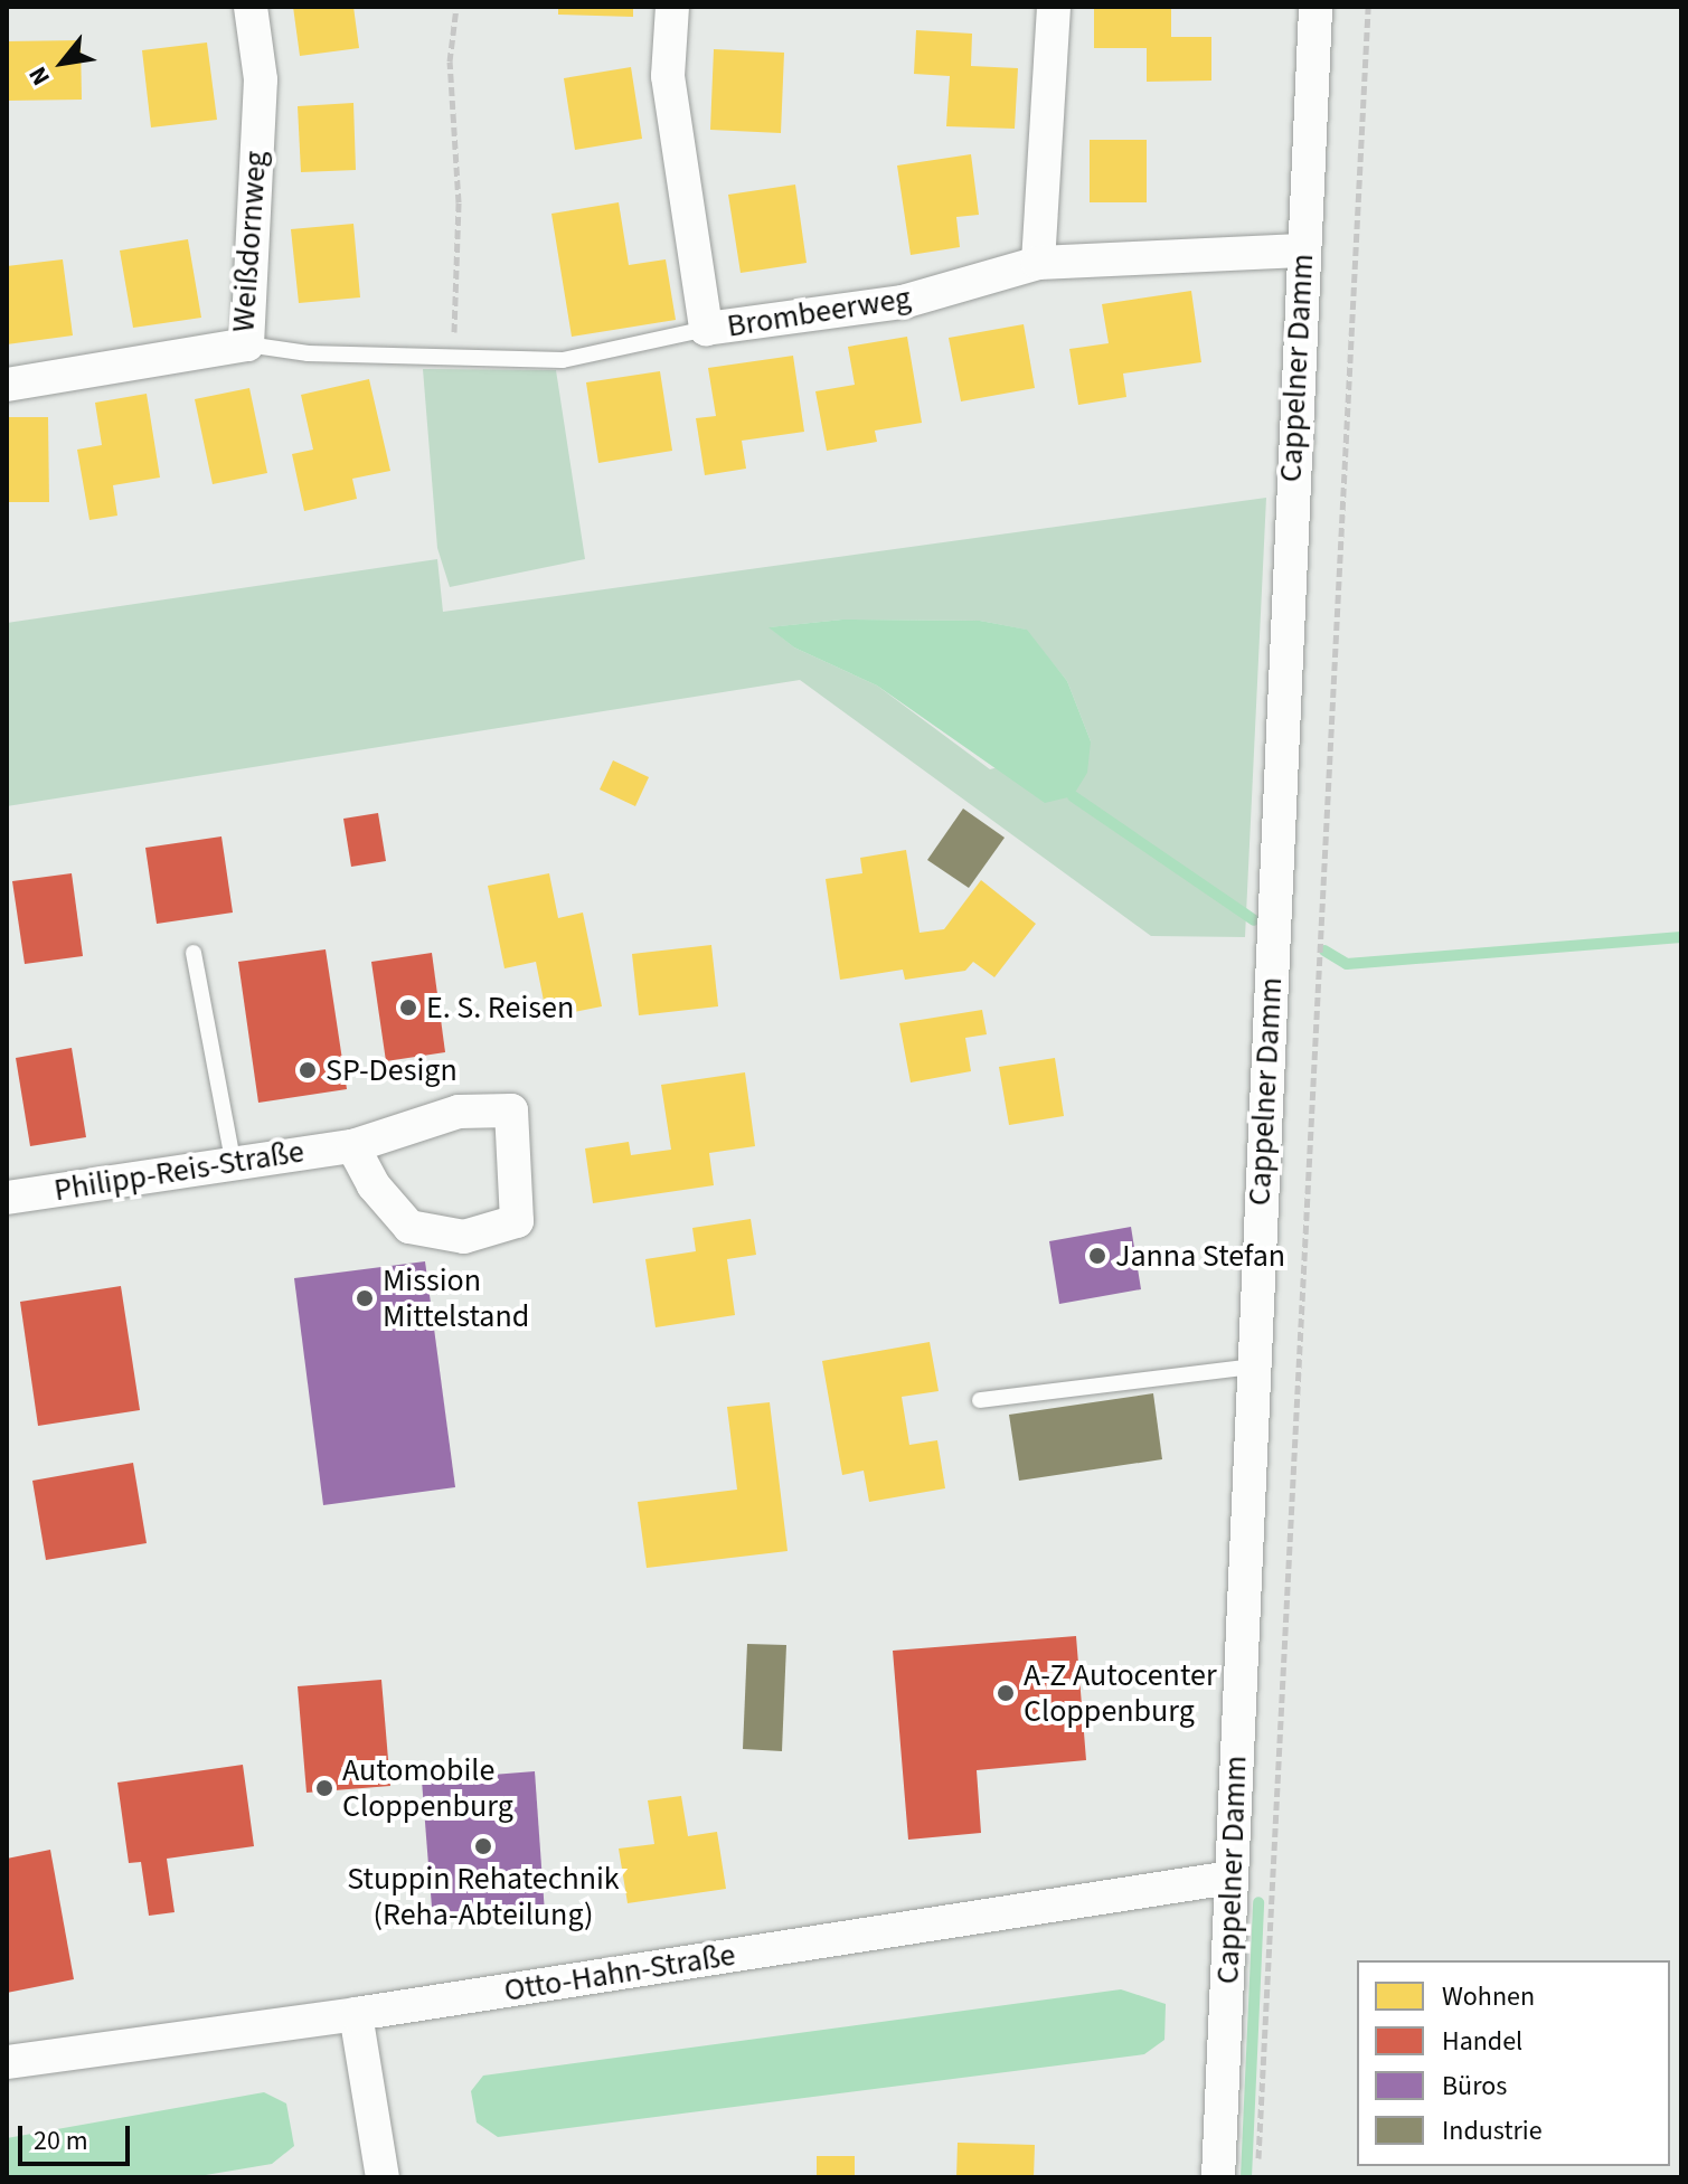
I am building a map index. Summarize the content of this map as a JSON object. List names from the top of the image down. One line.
{"streets":{"street":["Weißdornweg","Brombeerweg","Cappelner Damm","Philipp-Reis-Straße","Otto-Hahn-Straße"]},"crossings":[["Brombeerweg","Cappelner Damm"],["Cappelner Damm","Otto-Hahn-Straße"]],"places":["E. S. Reisen","SP-Design","Janna Stefan","Mission Mittelstand","A-Z Autocenter Cloppenburg","Automobile Cloppenburg","Stuppin Rehatechnik (Reha-Abteilung)"],"legend":["Wohnen","Handel","Büros","Industrie"],"scale_bar":"20 m","north":"bottom left"}
